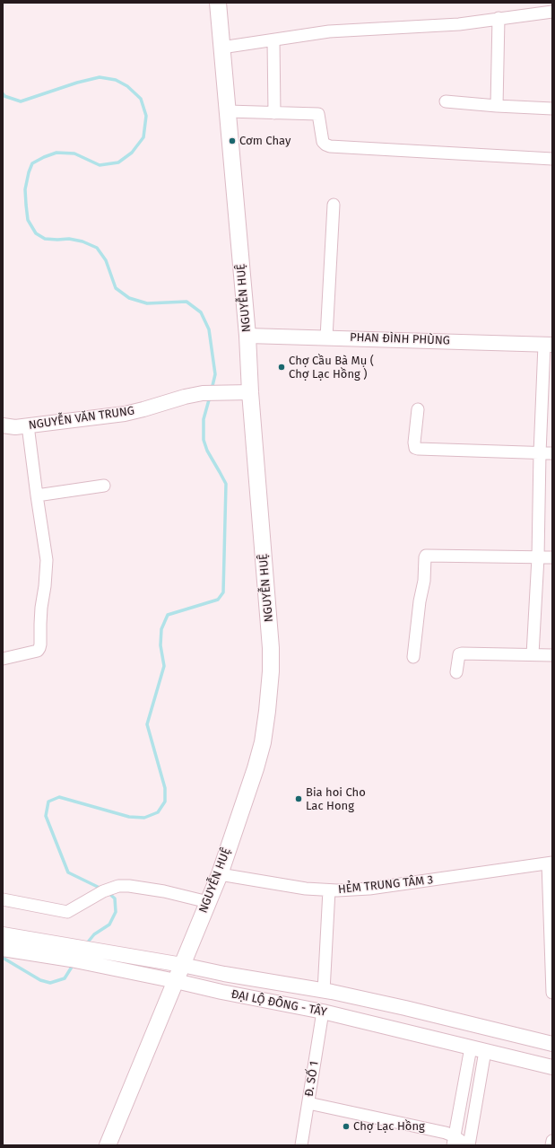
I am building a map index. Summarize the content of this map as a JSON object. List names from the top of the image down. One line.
{"streets":{"main road":["NGUYỄN HUỆ"],"street":["PHAN ĐÌNH PHÙNG","NGUYỄN VĂN TRUNG","HẺM TRUNG TÂM 3","ĐẠI LỘ ĐÔNG - TÂY","Đ. SỐ 1"]},"crossings":[["NGUYỄN HUỆ","PHAN ĐÌNH PHÙNG"],["NGUYỄN HUỆ","NGUYỄN VĂN TRUNG"],["NGUYỄN HUỆ","HẺM TRUNG TÂM 3"],["NGUYỄN HUỆ","ĐẠI LỘ ĐÔNG - TÂY"],["ĐẠI LỘ ĐÔNG - TÂY","Đ. SỐ 1"]],"places":["Cơm Chay","Chợ Cầu Bà Mụ ( Chợ Lạc Hồng )","Bia hoi Cho Lac Hong","Chợ Lạc Hồng"]}
